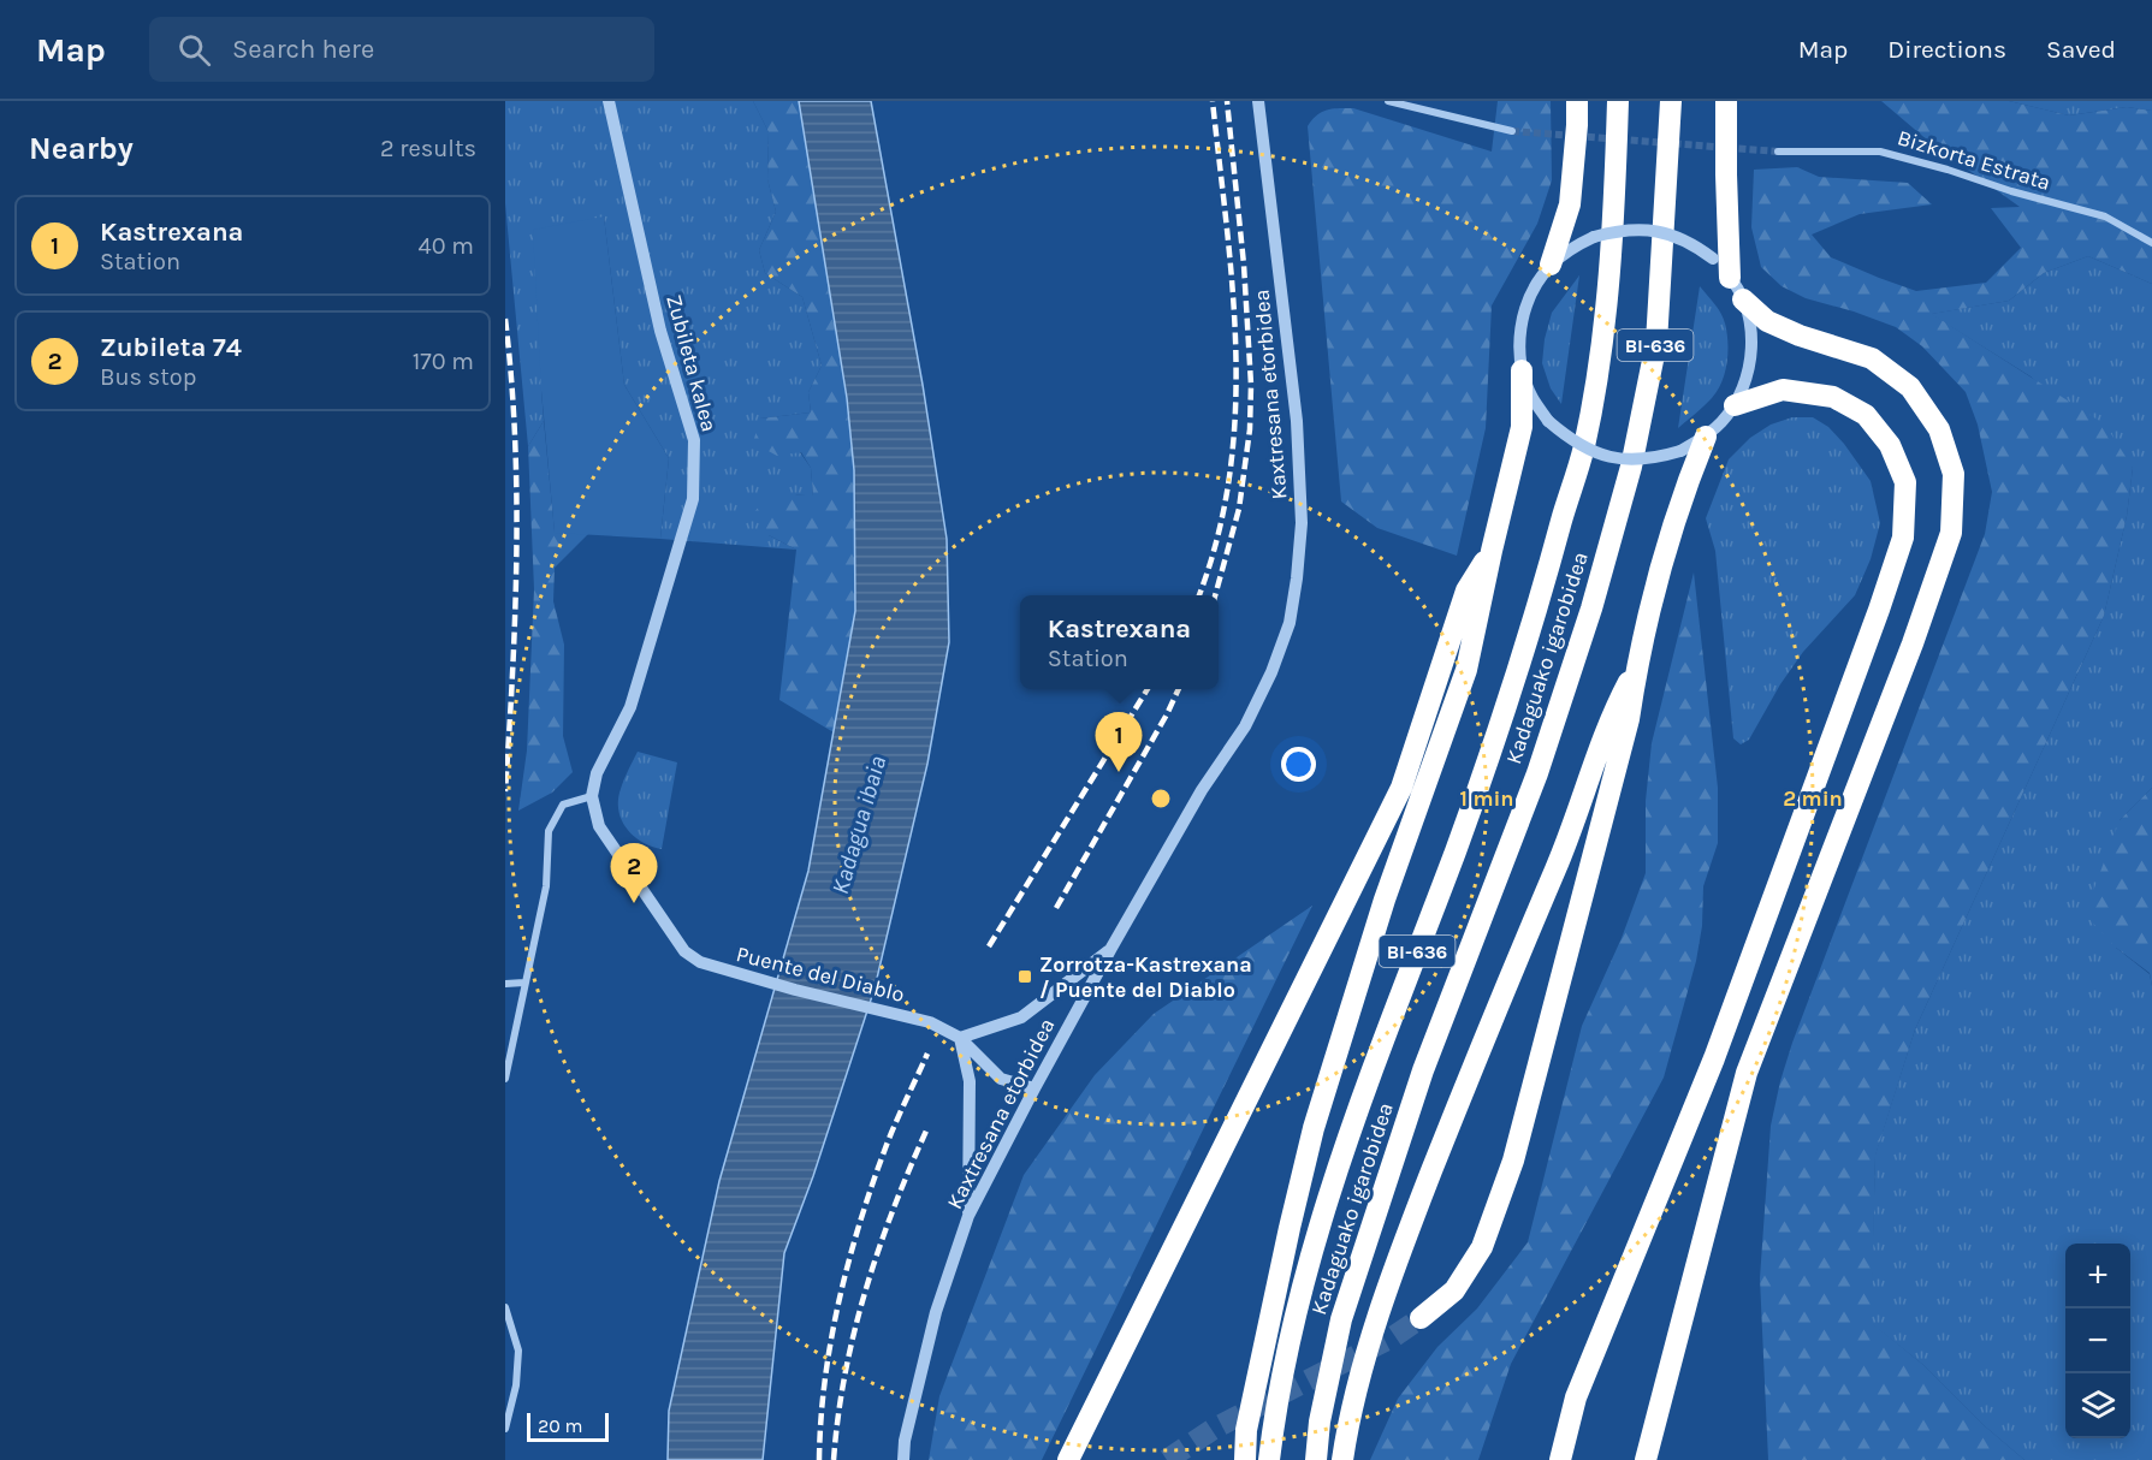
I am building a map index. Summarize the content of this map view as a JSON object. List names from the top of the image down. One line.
{"streets":{"highway":["BI-636","Kadaguako igarobidea"],"street":["Bizkorta Estrata","Zubileta kalea","Kaxtresana etorbidea","Puente del Diablo"]},"crossings":[["Zubileta kalea","Puente del Diablo"],["Kaxtresana etorbidea","Puente del Diablo"]],"water":["Kadagua ibaia"],"places":{"transit":["Zorrotza-Kastrexana / Puente del Diablo"]},"scale_bar":"20 m","page":{"header":"Map","search":"Search here","nav":["Map","Directions","Saved"],"heading":["Nearby","2 results"],"list":[{"mark":"1","name":"Kastrexana","note":"Station","value":"40 m"},{"mark":"2","name":"Zubileta 74","note":"Bus stop","value":"170 m"}],"popup":["Kastrexana","Station"],"pins":["1","2"],"map_buttons":["+","−"],"scale":"20 m"},"rings":["1 min","2 min"]}
